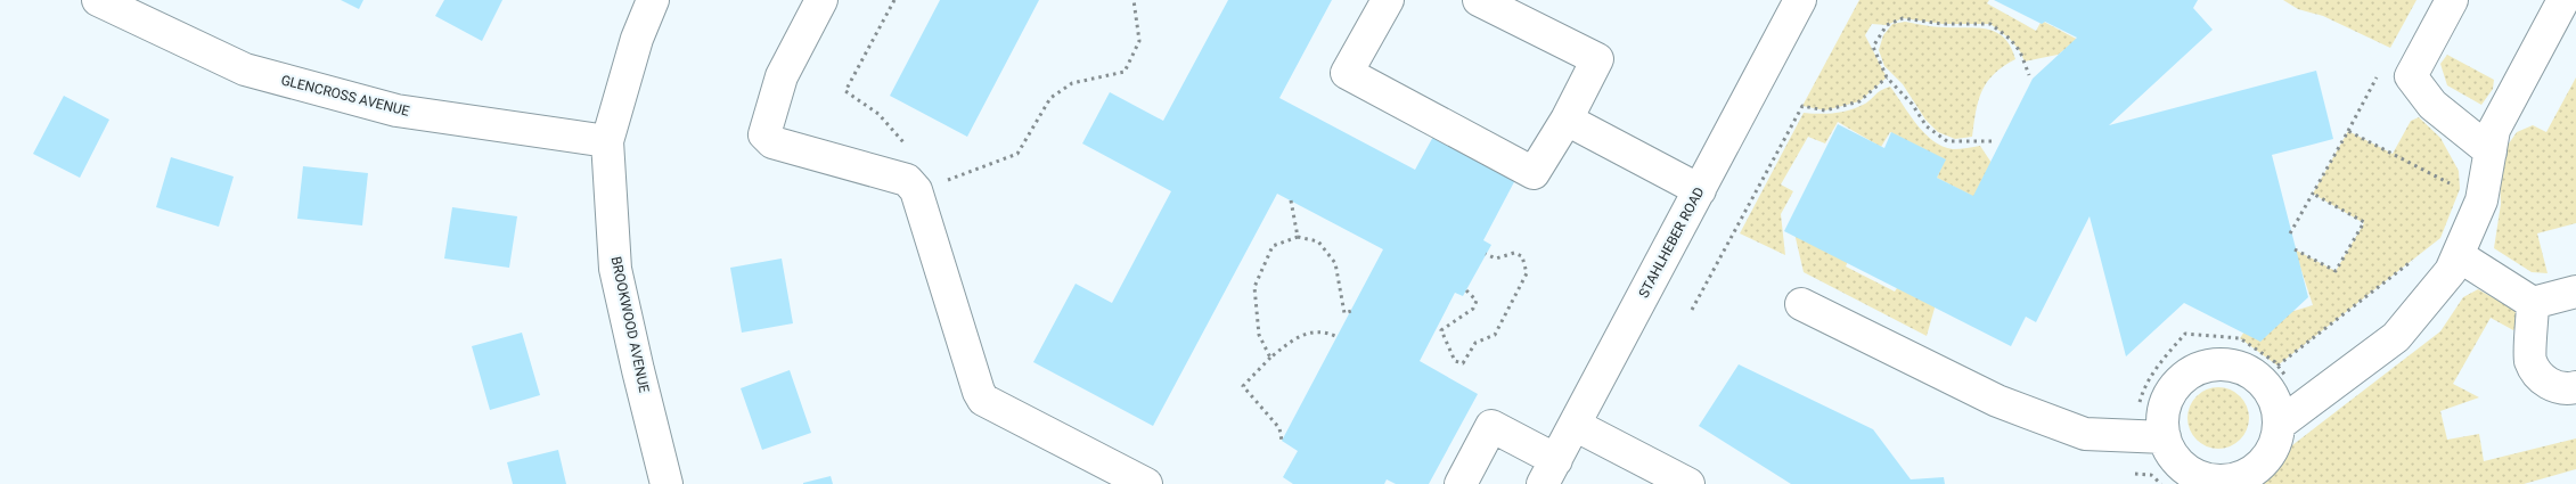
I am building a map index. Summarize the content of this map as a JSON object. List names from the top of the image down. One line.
{"streets":{"street":["GLENCROSS AVENUE","STAHLHEBER ROAD","BROOKWOOD AVENUE"]},"crossings":[["GLENCROSS AVENUE","BROOKWOOD AVENUE"]]}
